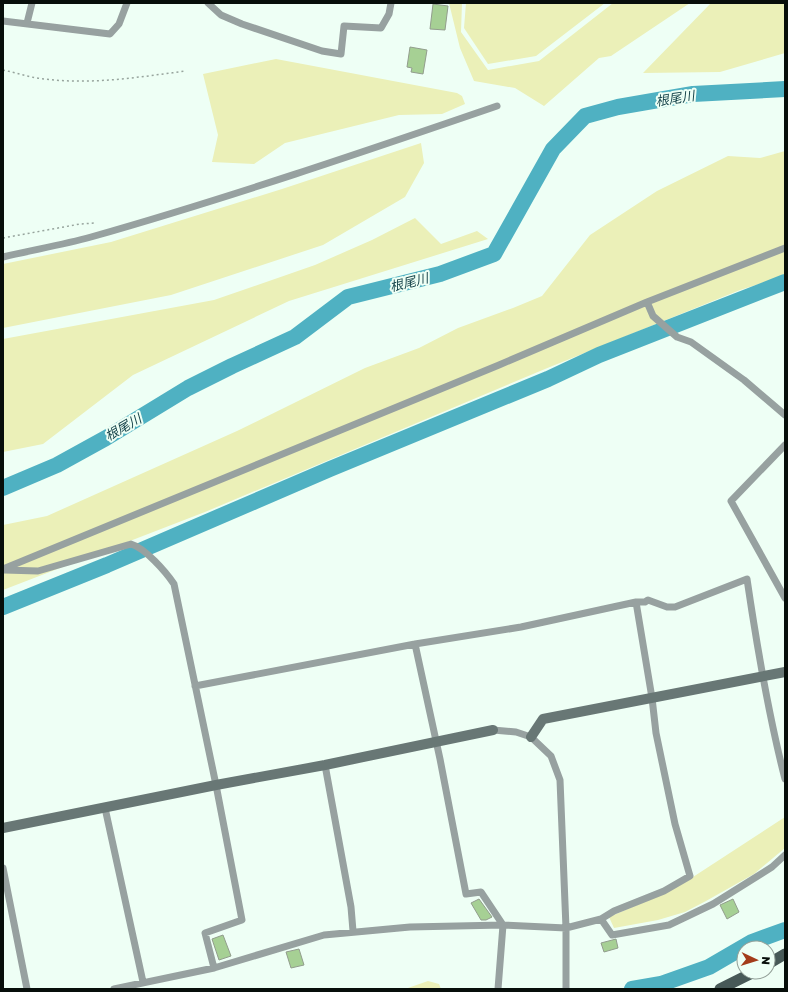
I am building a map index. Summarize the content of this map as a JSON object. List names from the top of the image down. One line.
{"water":["根尾川"],"north":"right"}
